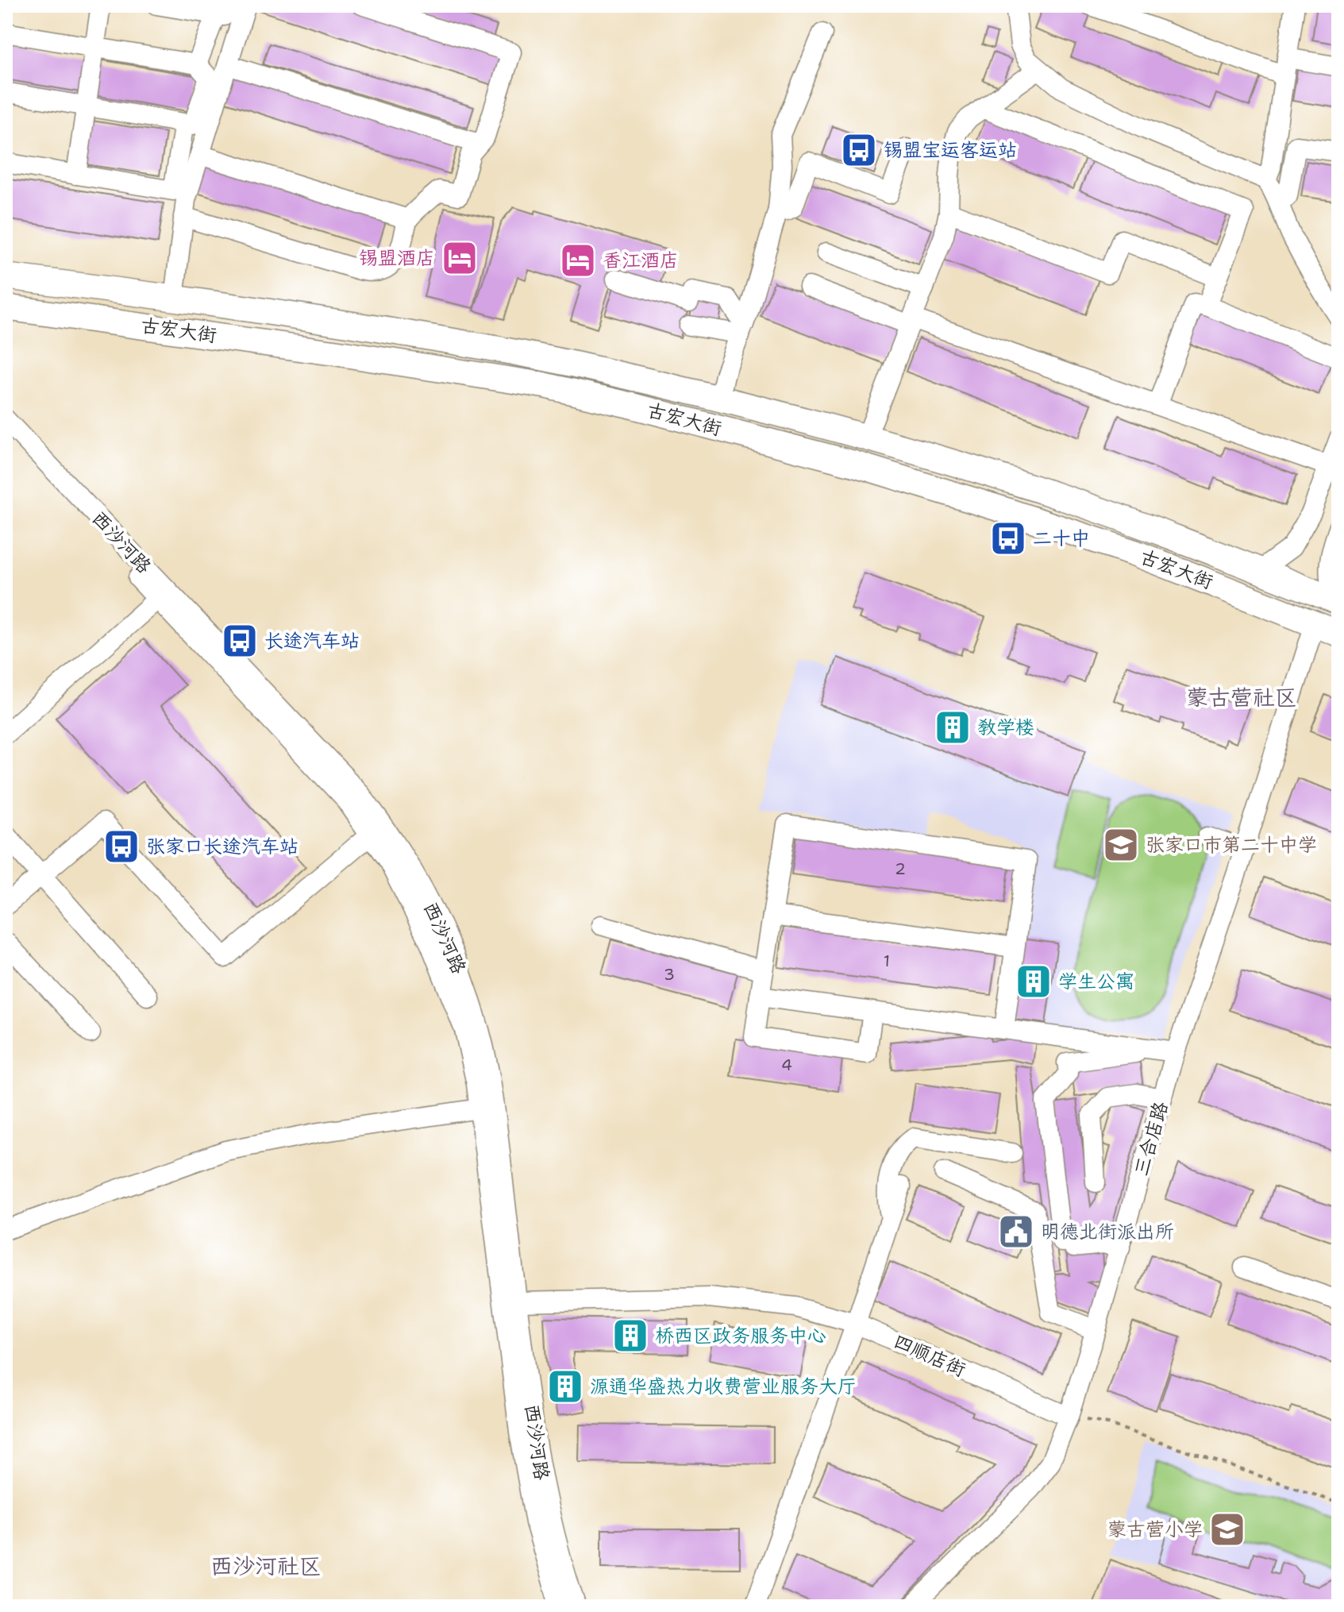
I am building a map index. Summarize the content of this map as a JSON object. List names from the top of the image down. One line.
{"streets":{"main road":["古宏大街"],"street":["西沙河路","三合店路","四顺店街"]},"crossings":[["古宏大街","三合店路"],["西沙河路","四顺店街"],["三合店路","四顺店街"]],"districts":["蒙古营社区","西沙河社区"],"places":{"bus stop":["锡盟宝运客运站","二十中","长途汽车站","张家口长途汽车站"],"hotel":["锡盟酒店","香江酒店"],"building":["教学楼","学生公寓","桥西区政务服务中心","源通华盛热力收费营业服务大厅"],"school or university":["张家口市第二十中学","蒙古营小学"],"public building":["明德北街派出所"]},"house_numbers":["2","1","3","4"]}
